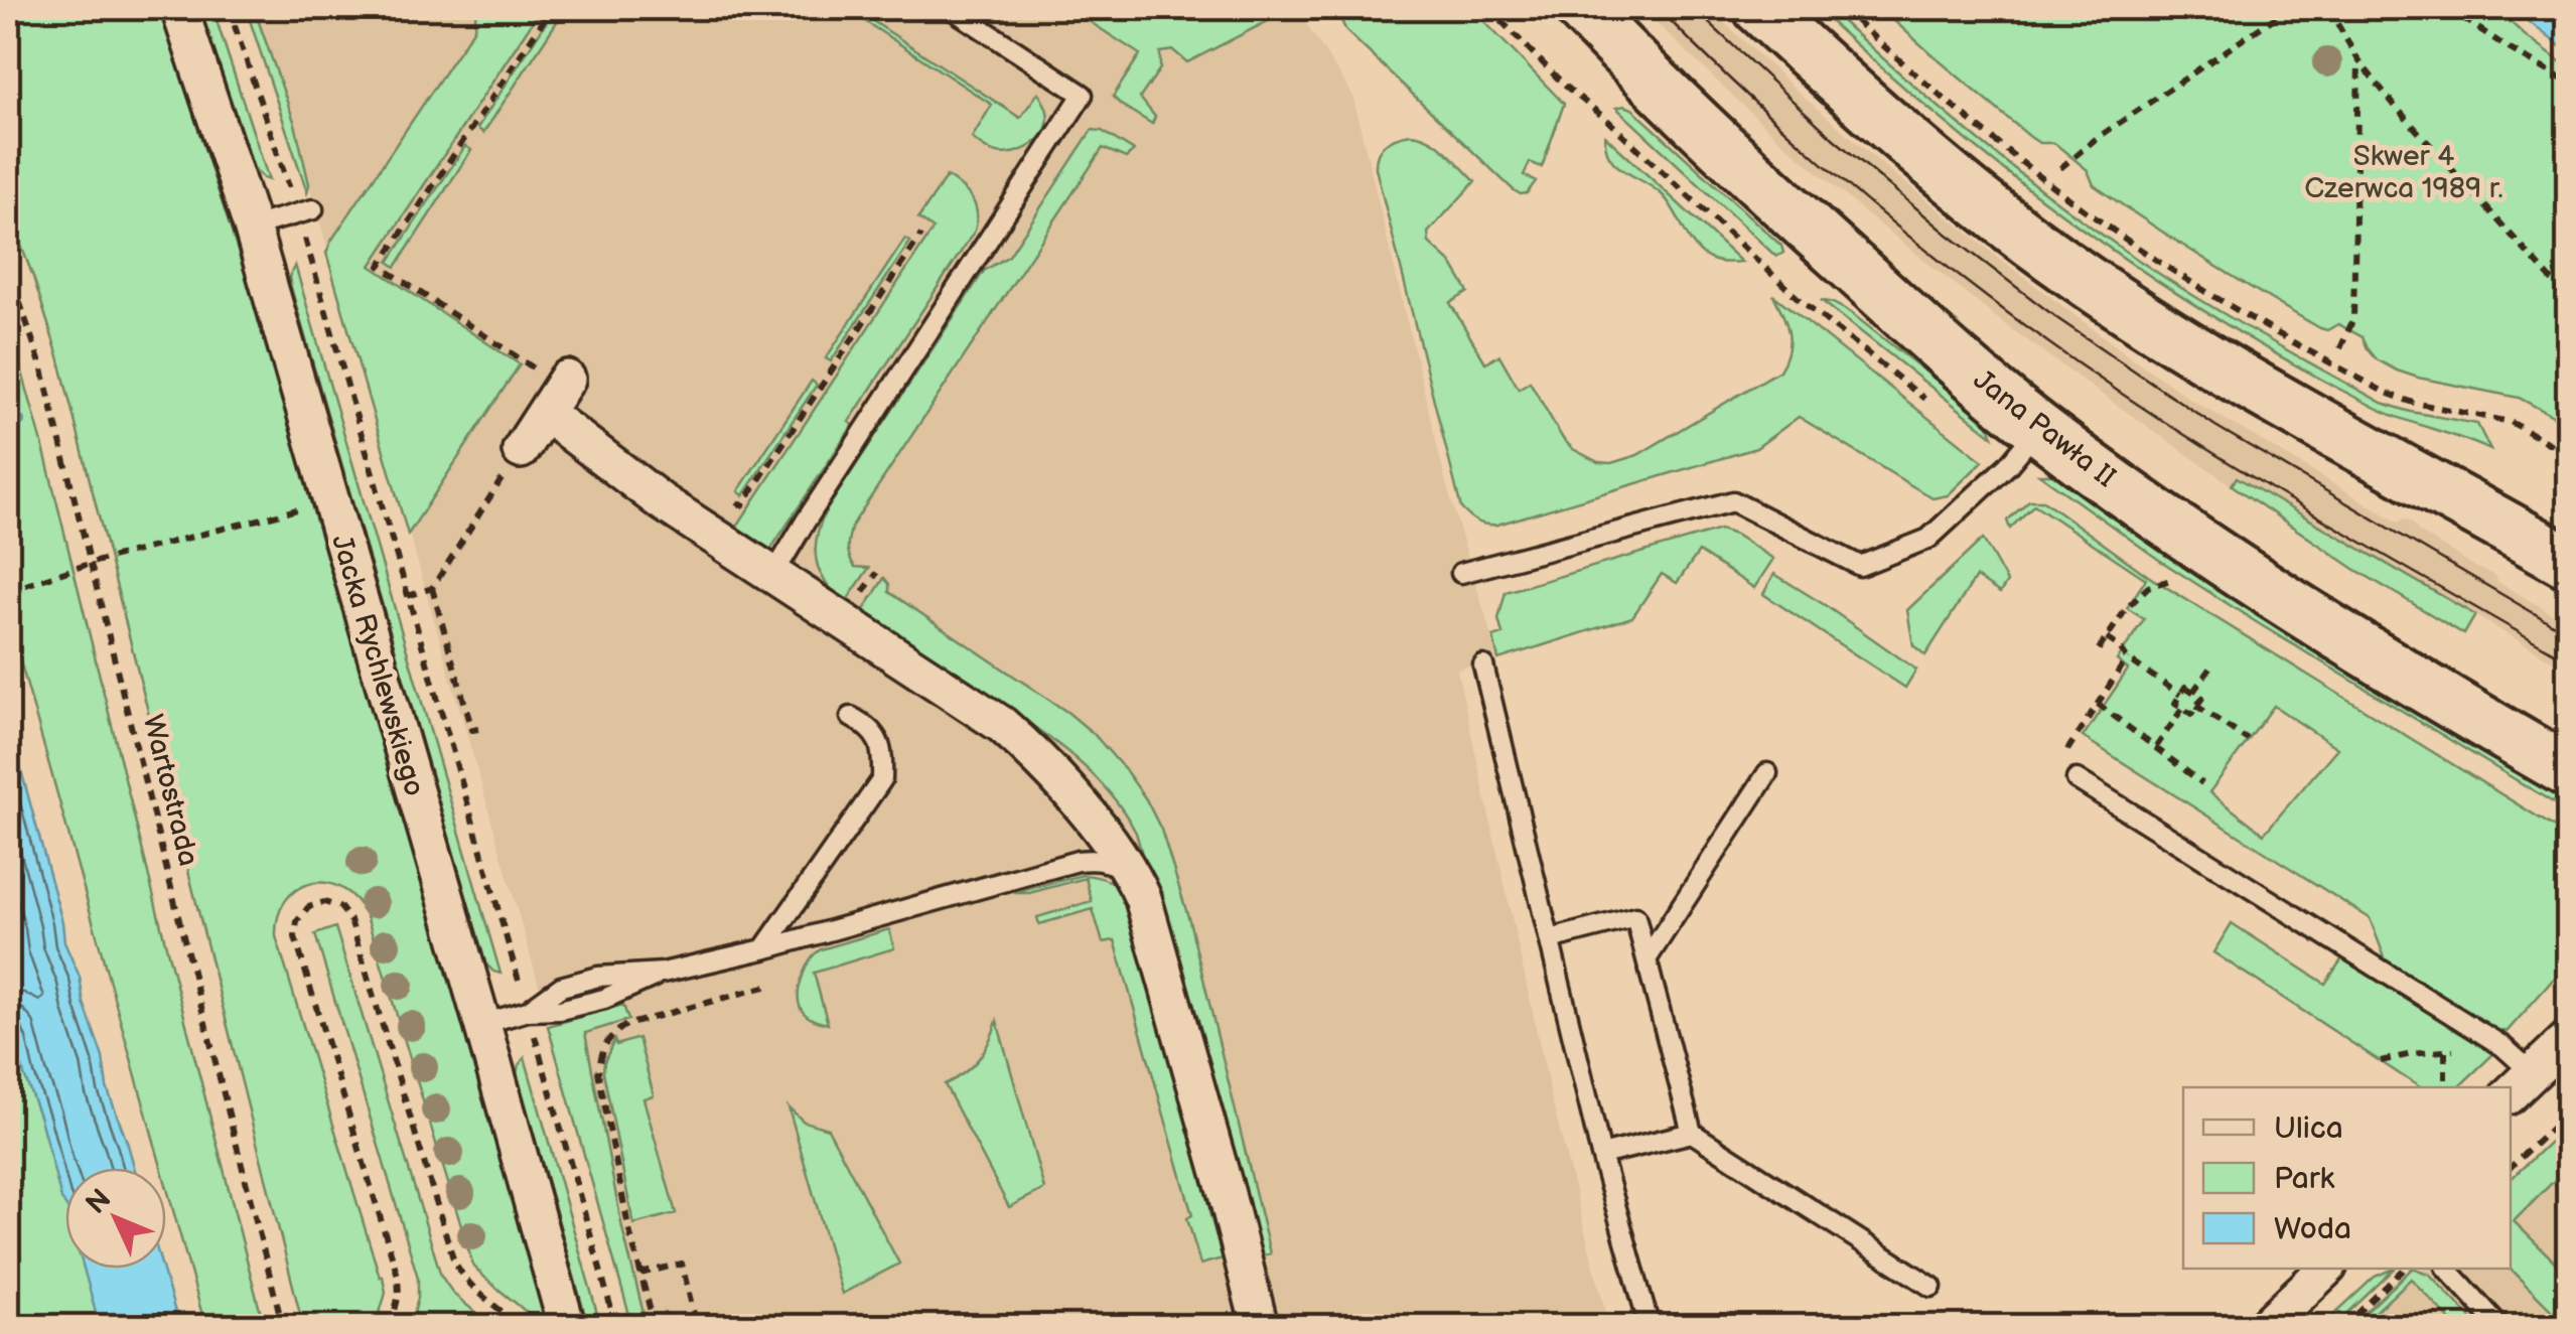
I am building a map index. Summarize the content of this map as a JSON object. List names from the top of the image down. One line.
{"streets":{"main road":["Jana Pawła II"],"street":["Jacka Rychlewskiego"],"path":["Wartostrada"]},"parks":["Skwer 4 Czerwca 1989 r."],"legend":["Ulica","Park","Woda"],"north":"top left"}
